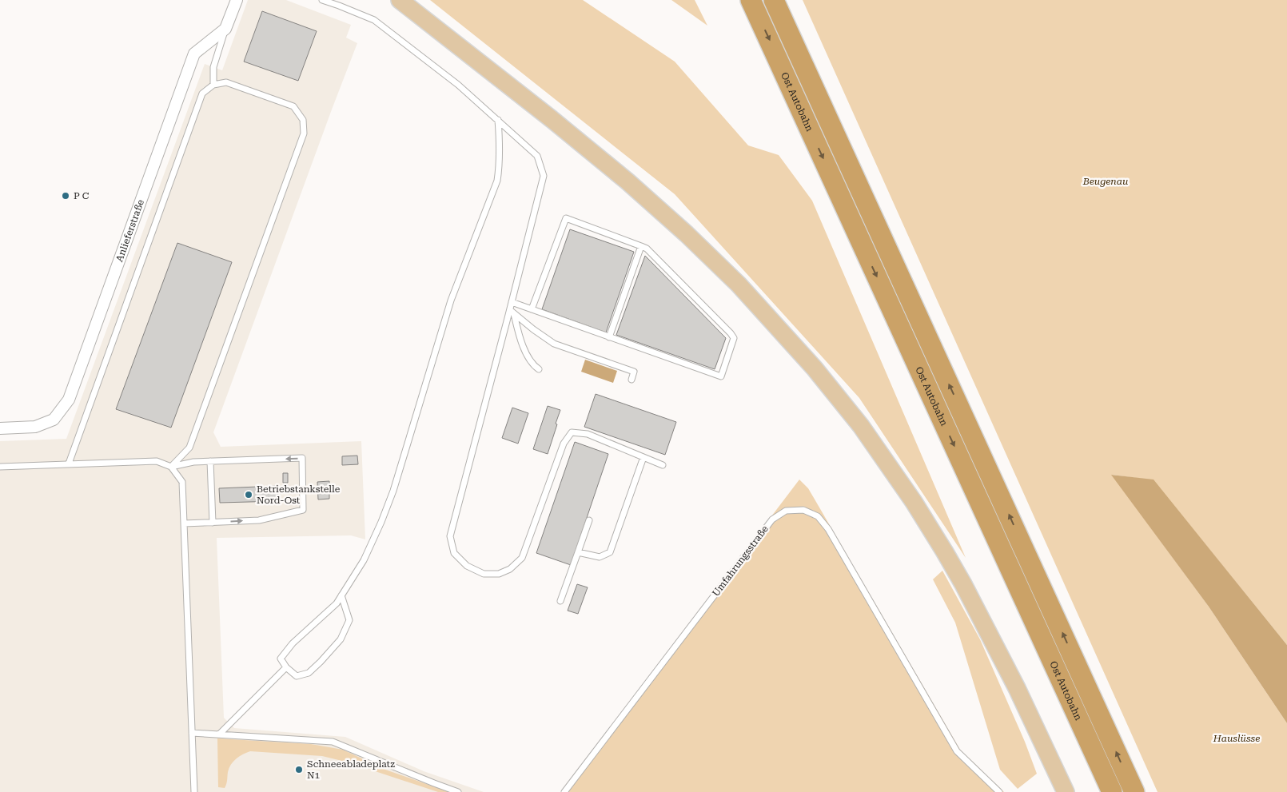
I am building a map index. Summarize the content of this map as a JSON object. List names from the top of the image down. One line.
{"streets":{"highway":["Ost Autobahn"],"street":["Anlieferstraße"],"lane":["Umfahrungsstraße"]},"parks":["Beugenau","Hauslüsse"],"places":["P C","Betriebstankstelle Nord-Ost","Schneeabladeplatz N1"]}
